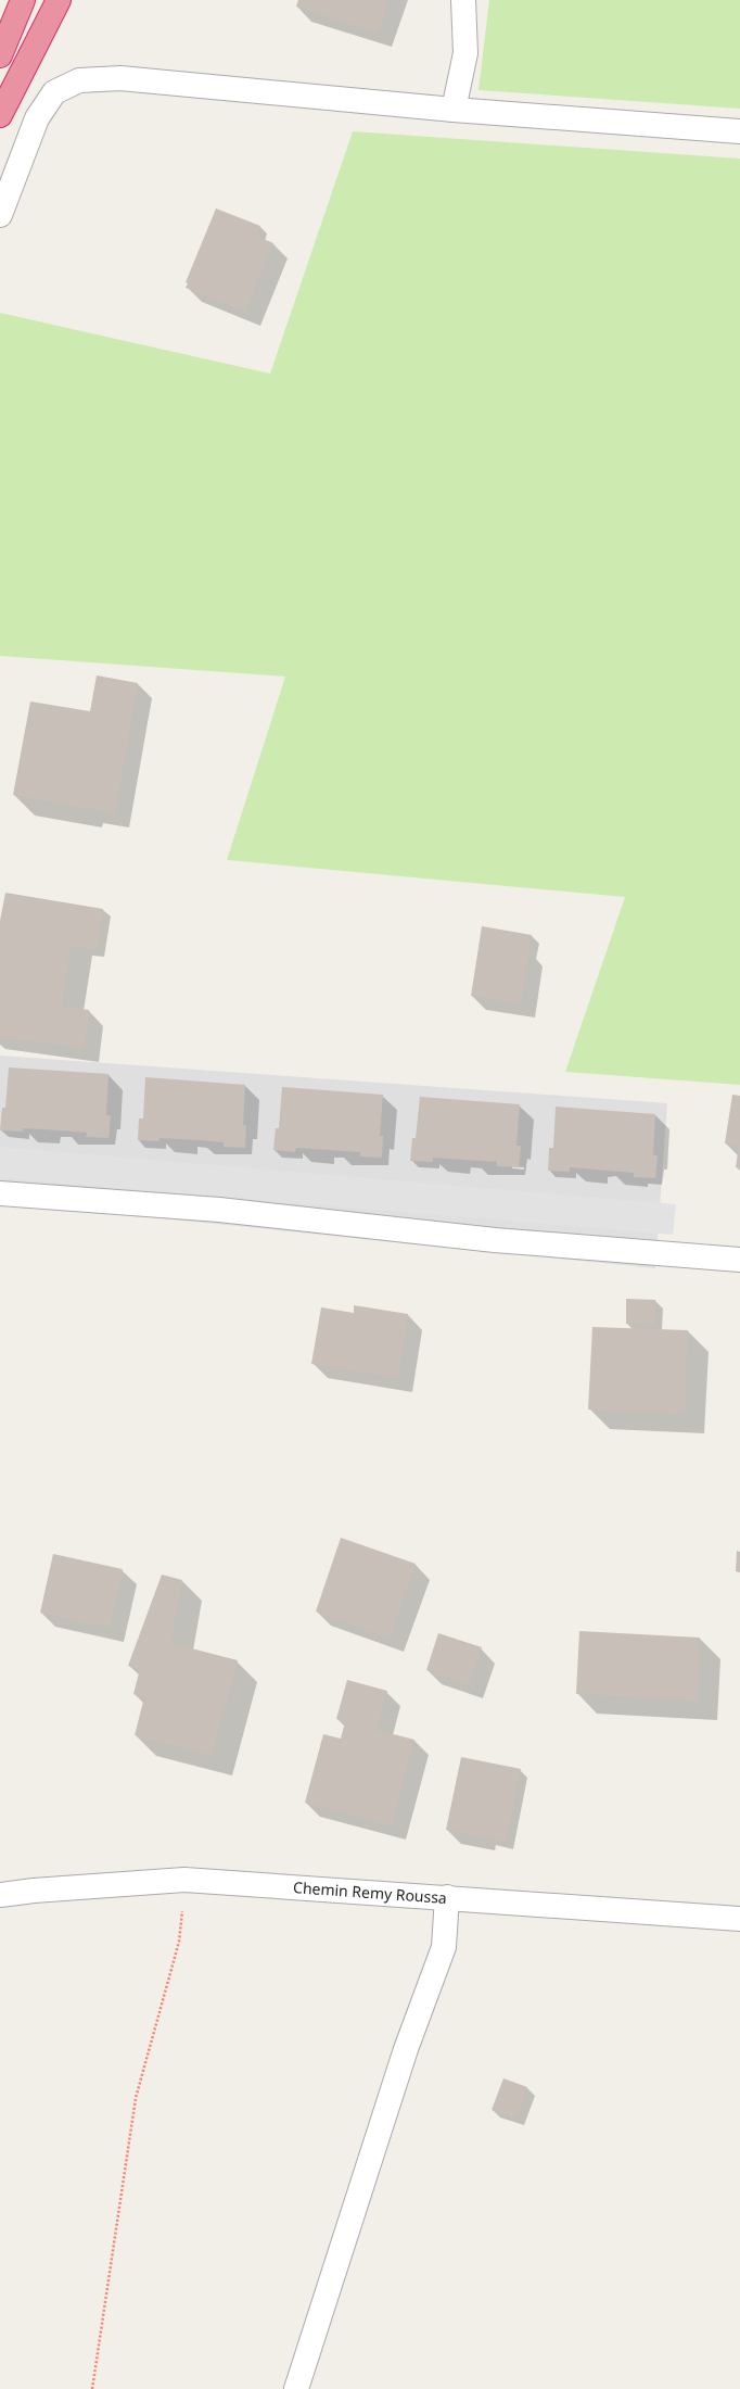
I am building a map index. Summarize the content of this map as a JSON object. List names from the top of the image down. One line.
{"streets":{"street":["Chemin Remy Roussa"]}}
